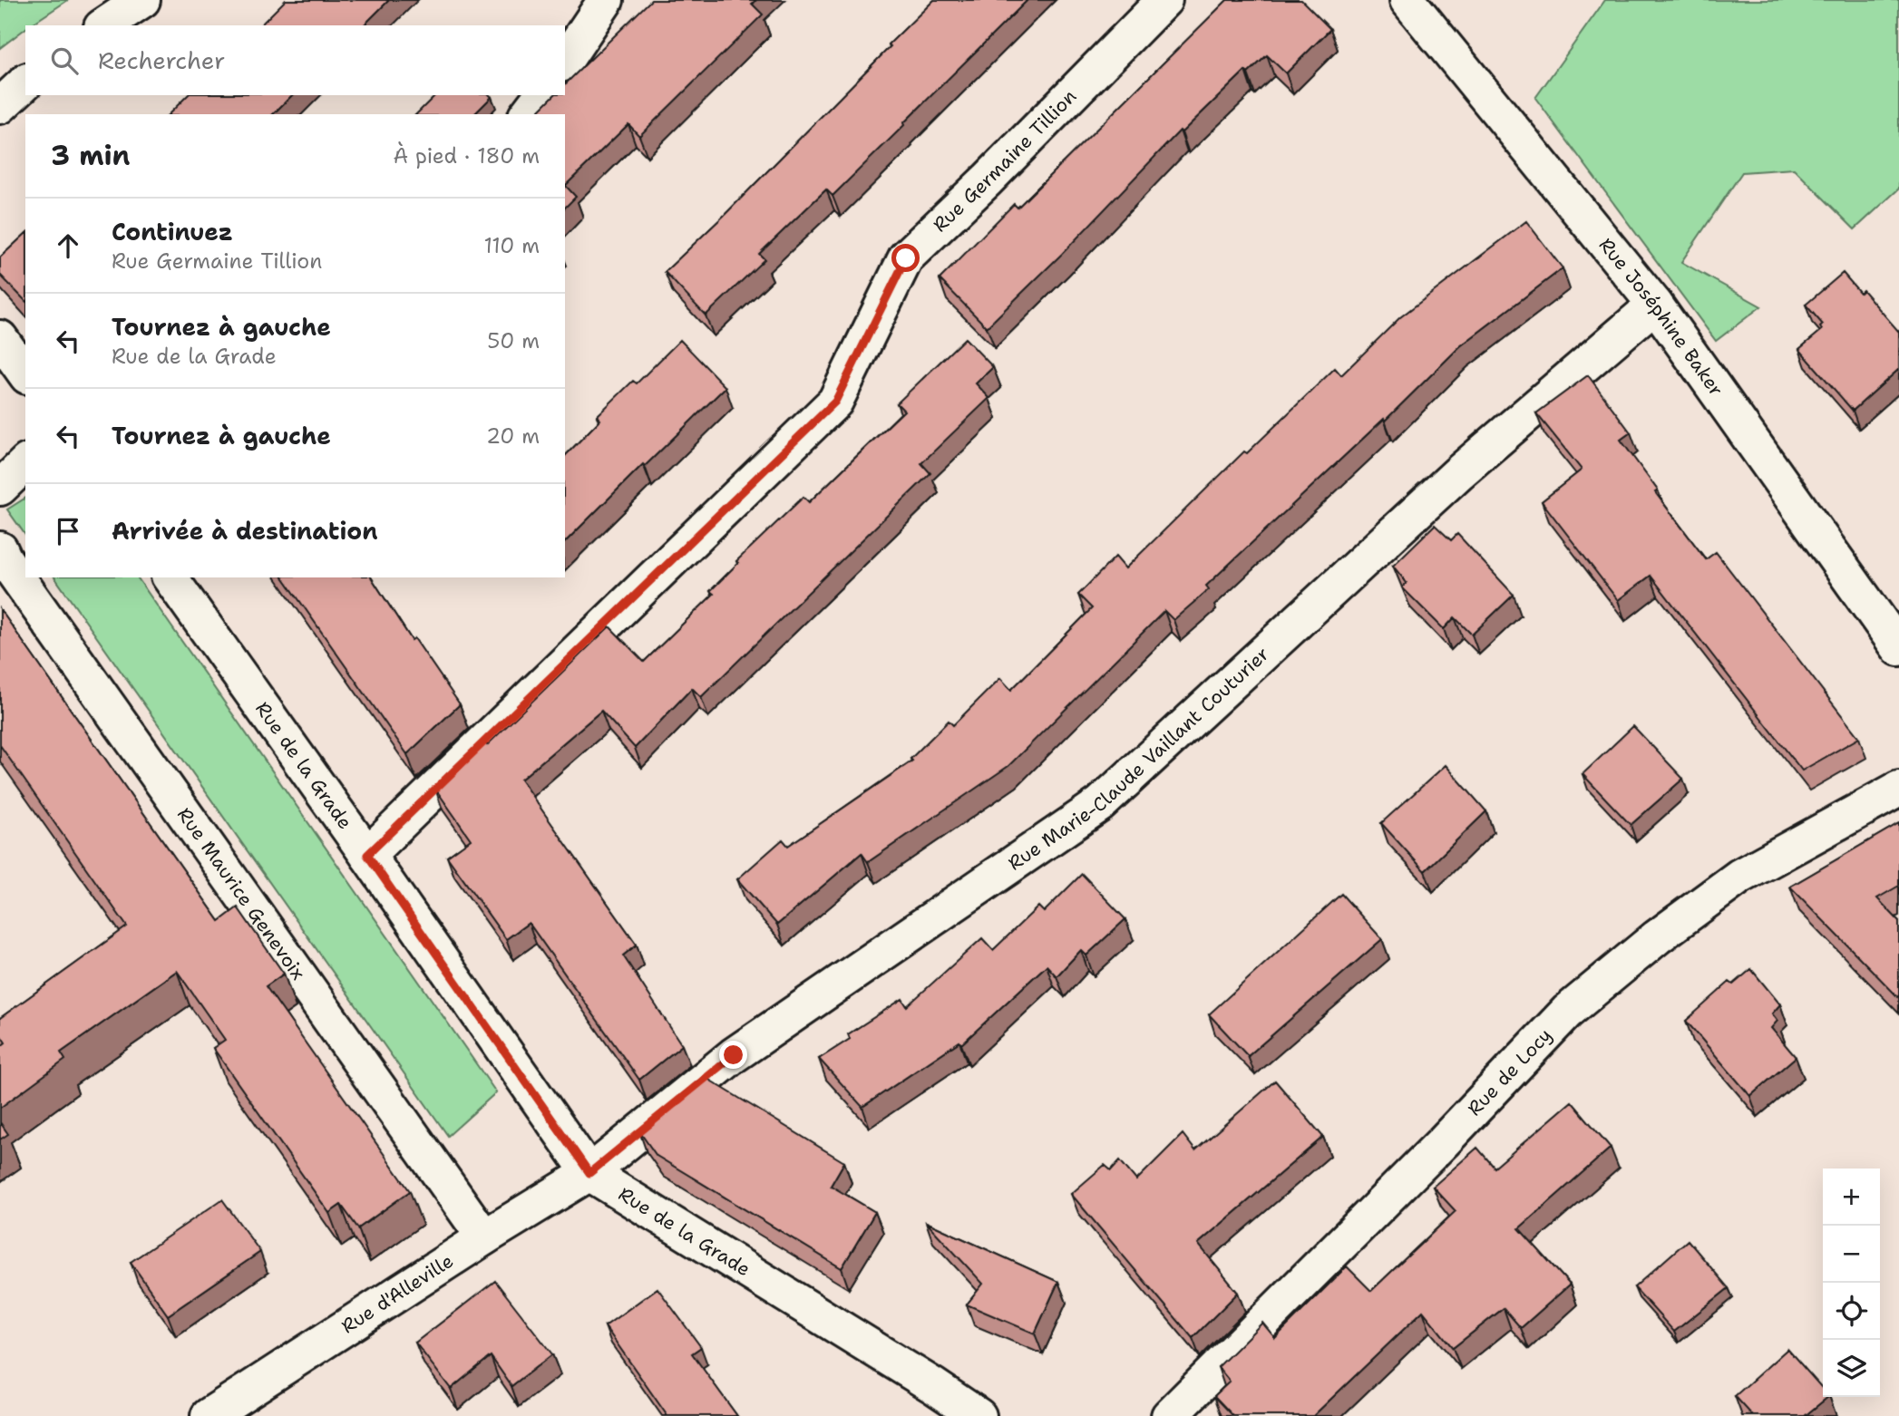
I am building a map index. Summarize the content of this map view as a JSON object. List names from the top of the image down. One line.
{"streets":{"street":["Rue Germaine Tillion","Rue Joséphine Baker","Rue Marie-Claude Vaillant Couturier","Rue de la Grade","Rue Maurice Genevoix","Rue de Locy","Rue d'Alleville"]},"crossings":[["Rue Germaine Tillion","Rue de la Grade"],["Rue Joséphine Baker","Rue Marie-Claude Vaillant Couturier"],["Rue Marie-Claude Vaillant Couturier","Rue de la Grade"],["Rue Marie-Claude Vaillant Couturier","Rue d'Alleville"],["Rue de la Grade","Rue d'Alleville"],["Rue Maurice Genevoix","Rue d'Alleville"]],"page":{"search":"Rechercher","heading":["3 min","À pied · 180 m"],"list":[["Continuez","Rue Germaine Tillion","110 m"],["Tournez à gauche","Rue de la Grade","50 m"],["Tournez à gauche","20 m"],"Arrivée à destination"],"map_buttons":["+","−"]}}
